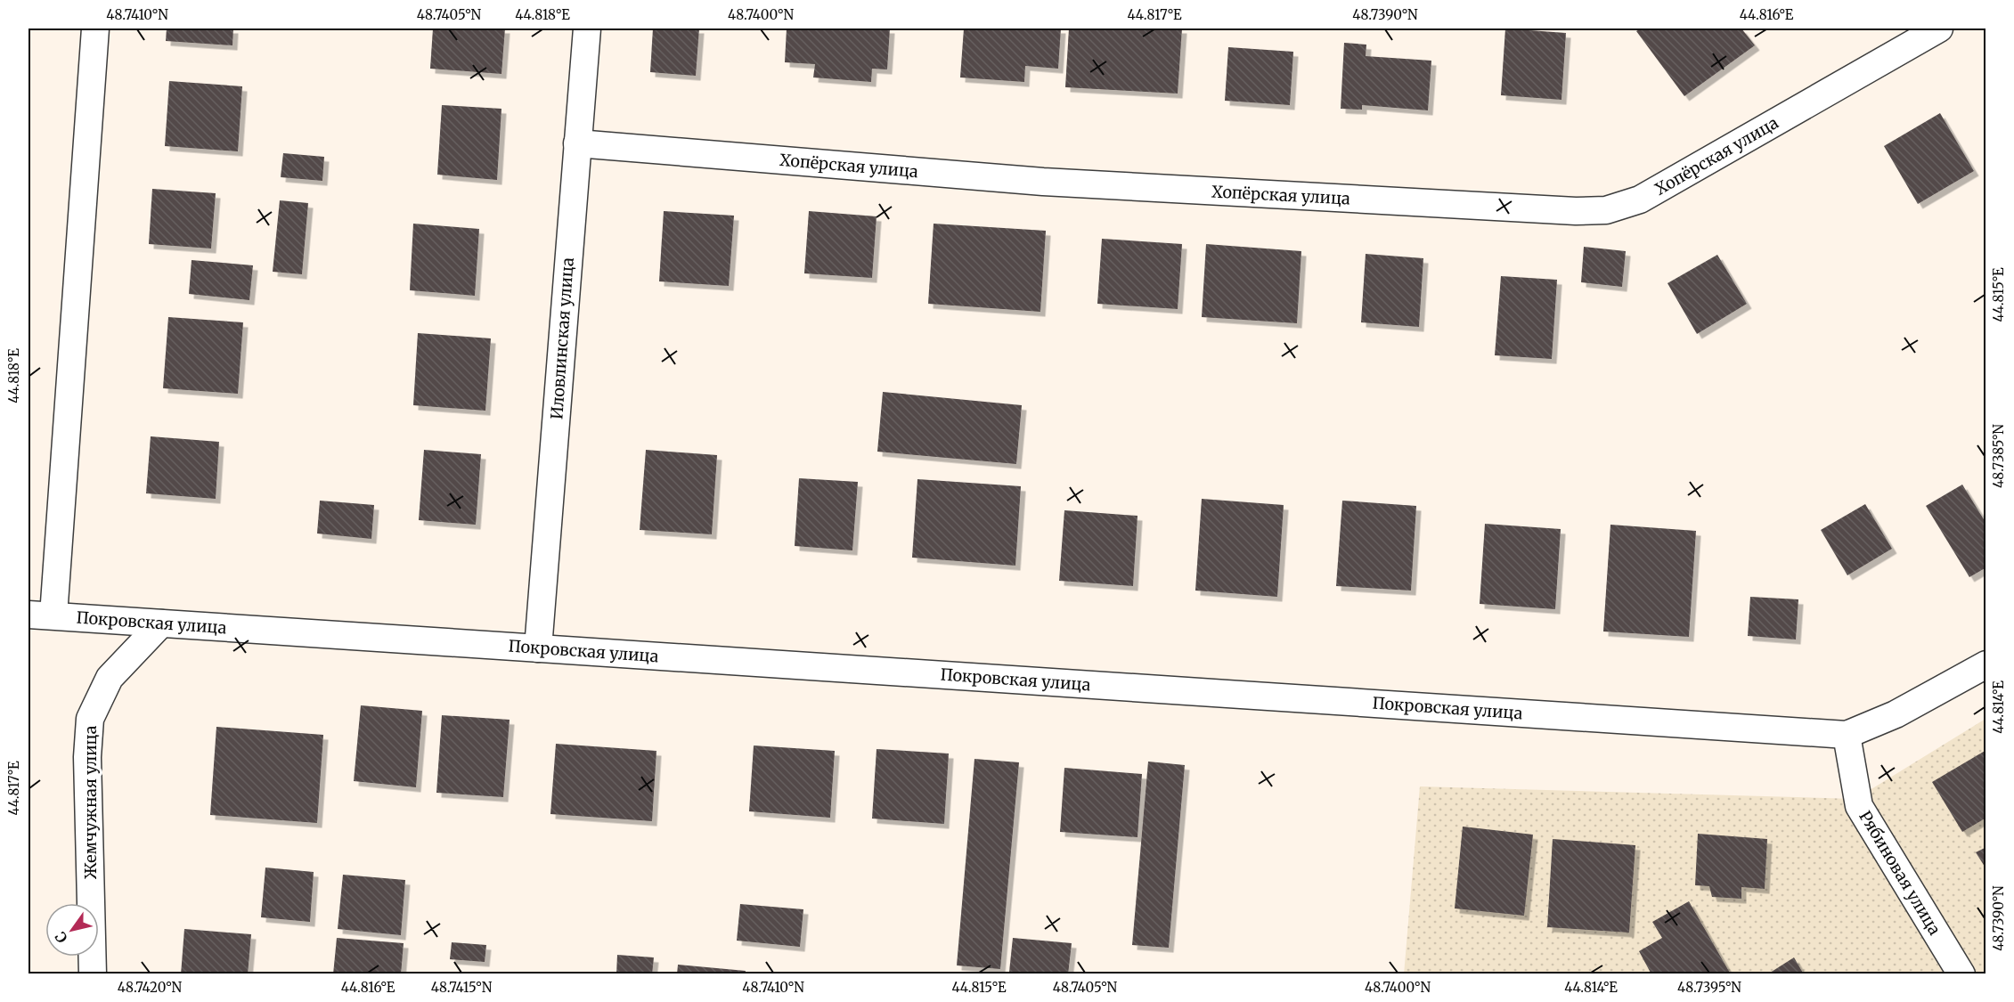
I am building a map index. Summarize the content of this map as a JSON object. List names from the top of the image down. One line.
{"streets":{"street":["Хопёрская улица","Иловлинская улица","Покровская улица","Жемчужная улица","Рябиновая улица"]},"crossings":[["Хопёрская улица","Иловлинская улица"],["Иловлинская улица","Покровская улица"],["Покровская улица","Жемчужная улица"],["Покровская улица","Рябиновая улица"]],"north":"bottom left","coordinates":["48.7410°N","48.7405°N","44.818°E","48.7400°N","44.817°E","48.7390°N","44.816°E","44.815°E","48.7385°N","44.814°E","48.7420°N","48.7415°N","48.7395°N"]}
